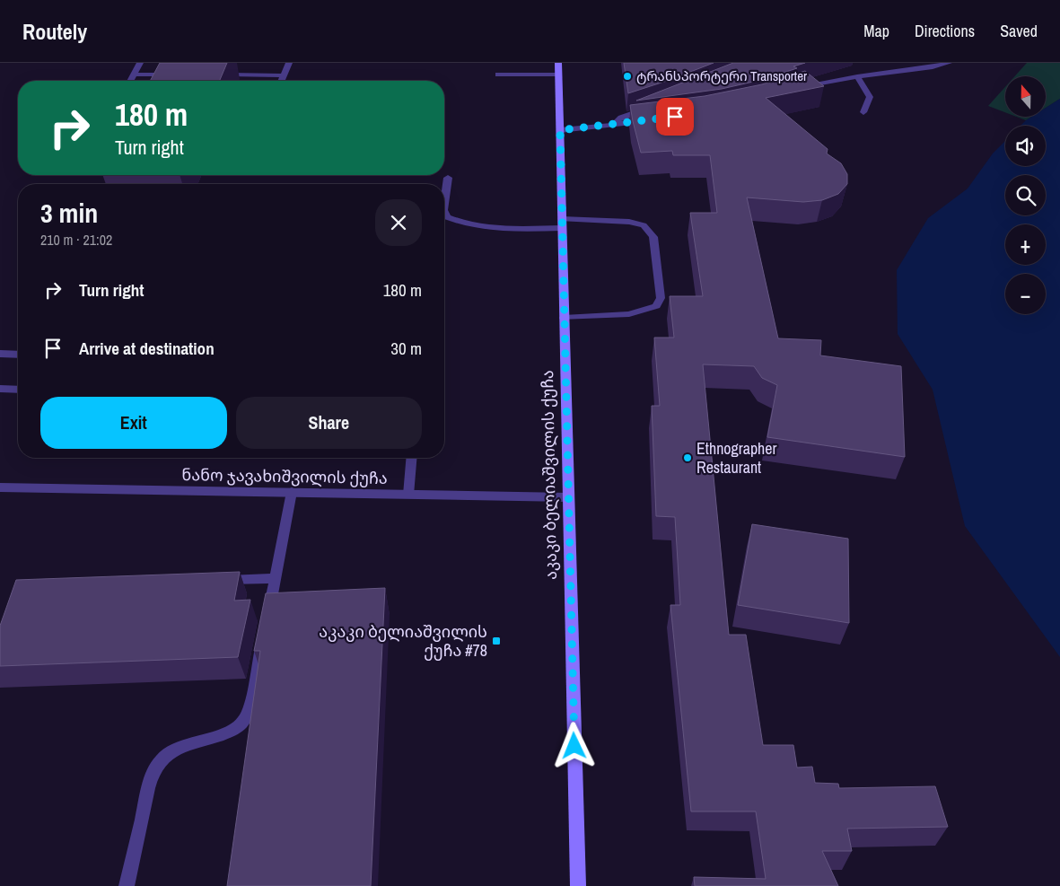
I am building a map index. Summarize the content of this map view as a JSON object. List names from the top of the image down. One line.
{"streets":{"main road":["აკაკი ბელიაშვილის ქუჩა"],"street":["ნანო ჯავახიშვილის ქუჩა"]},"crossings":[["აკაკი ბელიაშვილის ქუჩა","ნანო ჯავახიშვილის ქუჩა"]],"places":{"other":["ტრანსპორტერი Transporter","Ethnographer Restaurant"],"transit":["აკაკი ბელიაშვილის ქუჩა #78"]},"north":"top","page":{"header":"Routely","nav":["Map","Directions","Saved"],"map_buttons":["+","−"],"turn":["180 m","Turn right"],"heading":["3 min","210 m · 21:02"],"list":[{"name":"Turn right","value":"180 m"},{"name":"Arrive at destination","value":"30 m"}],"buttons":["Exit","Share"]}}
